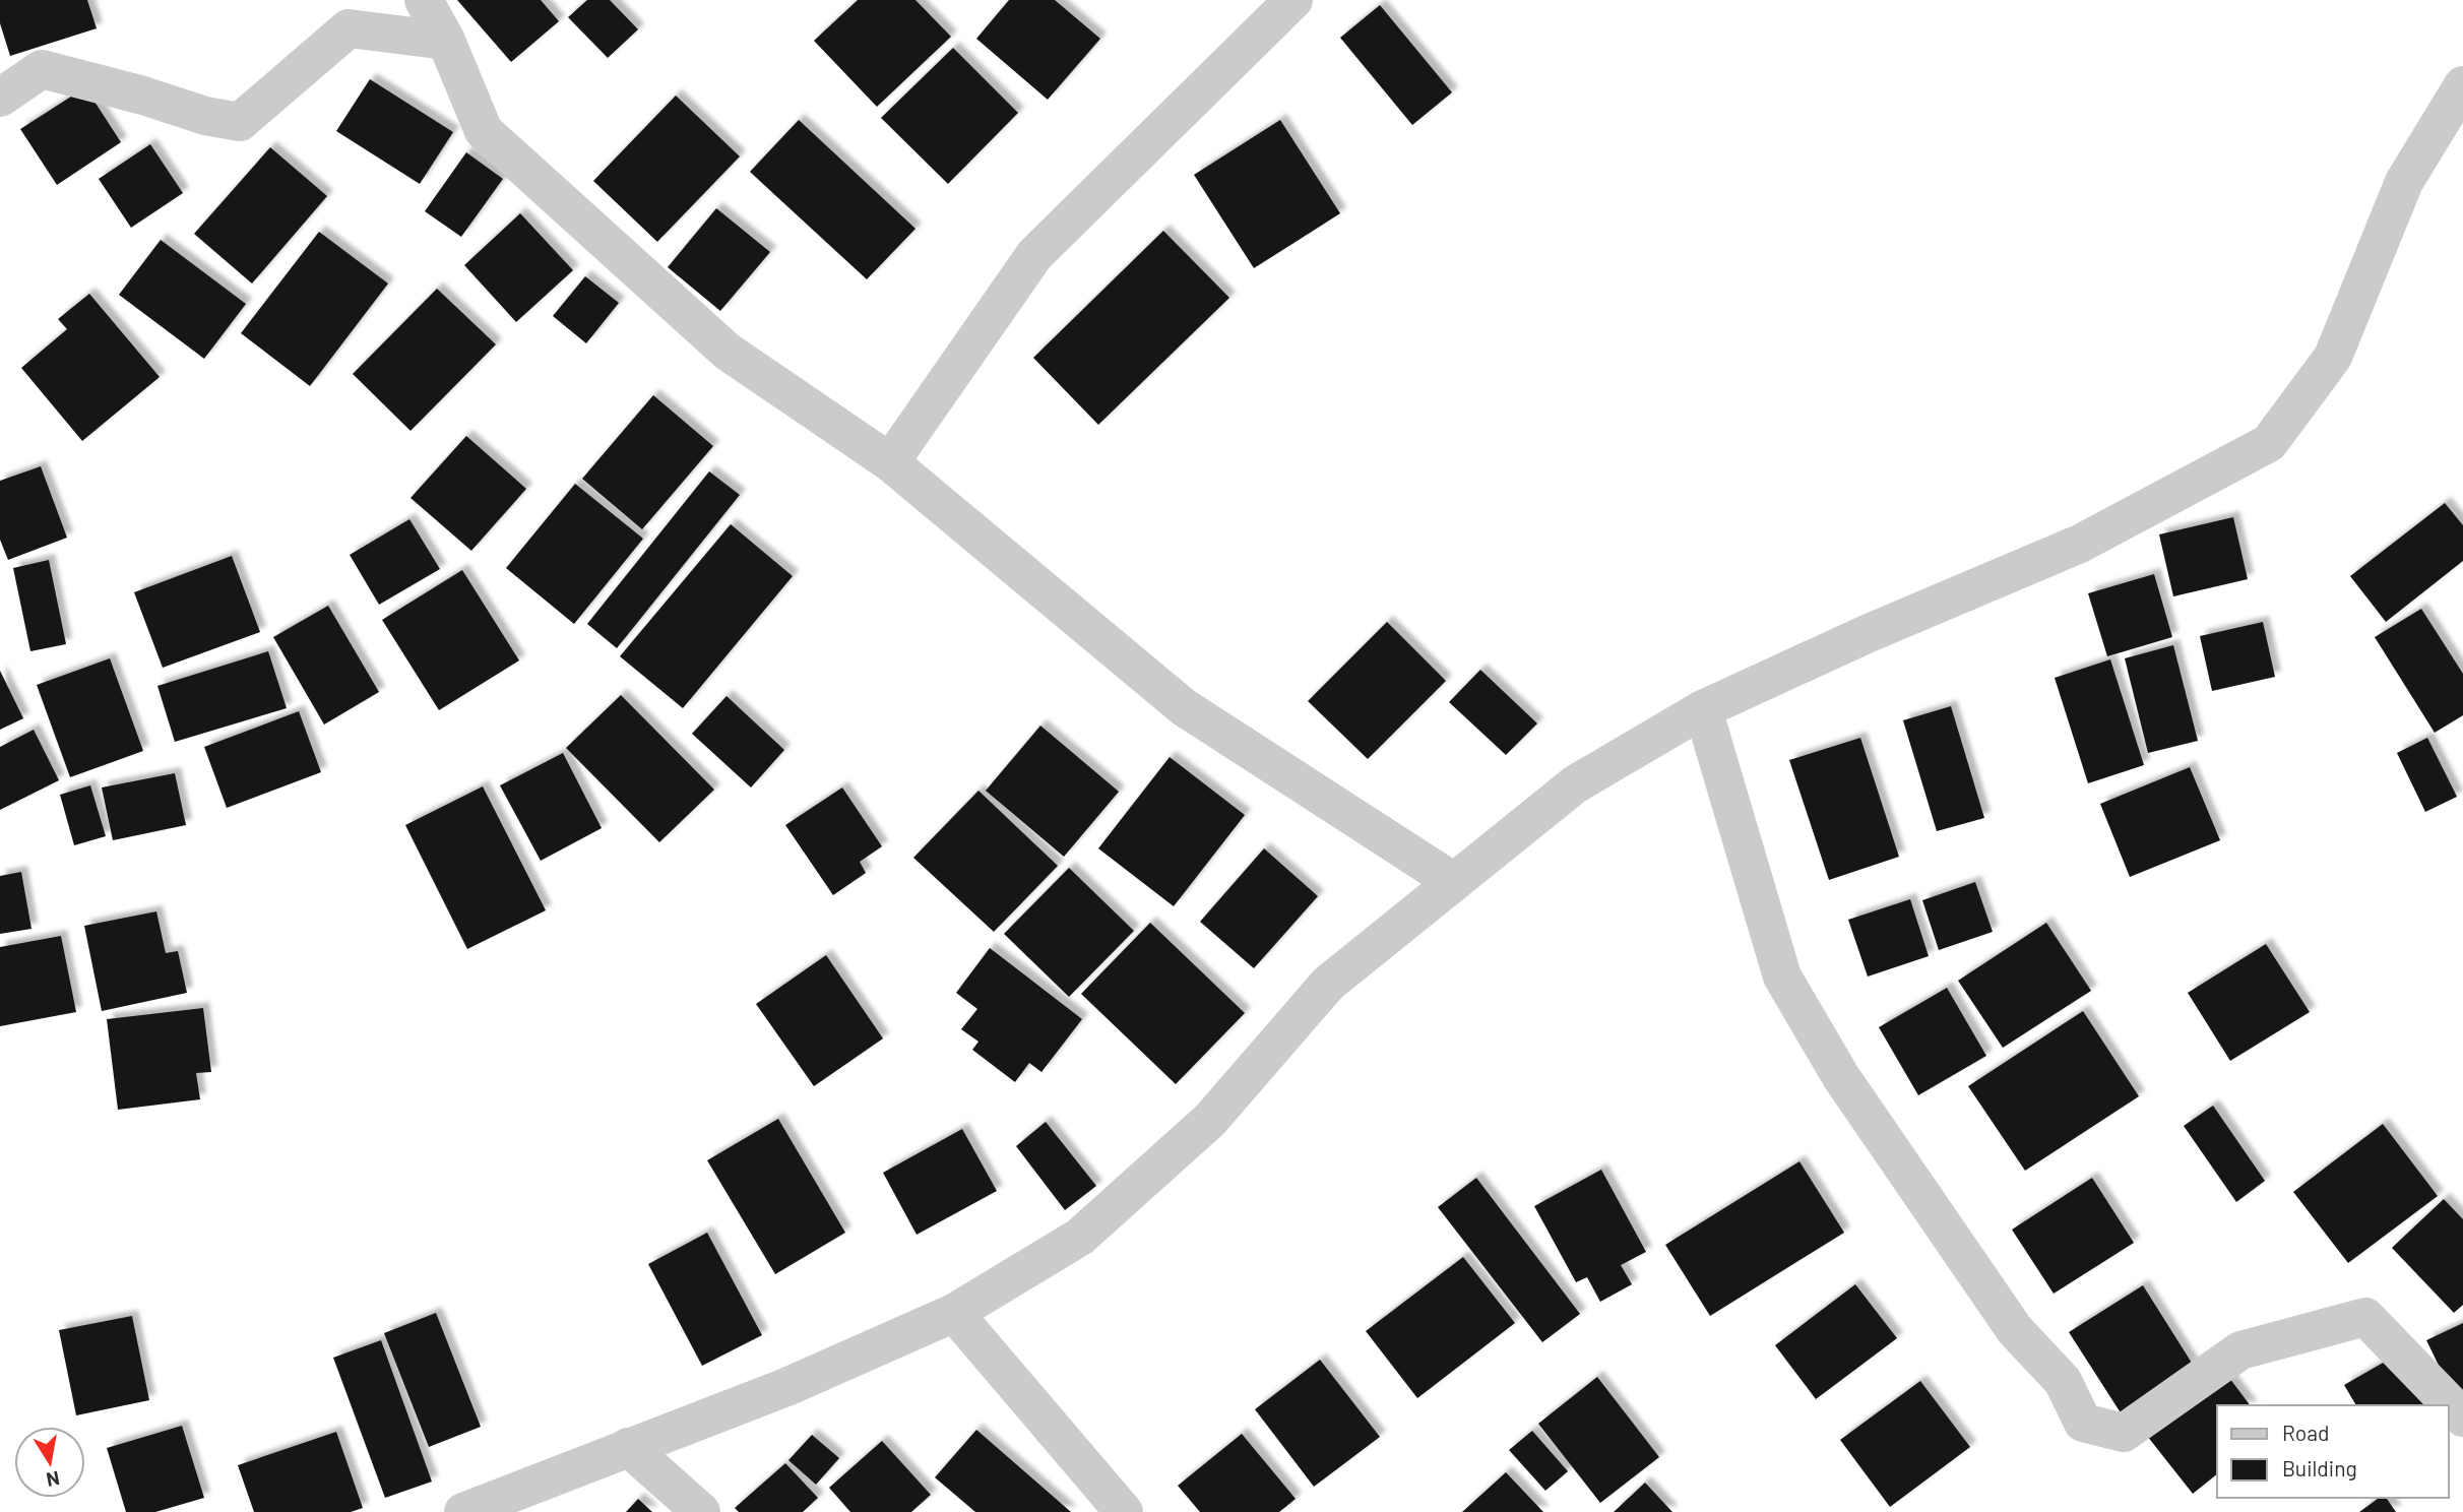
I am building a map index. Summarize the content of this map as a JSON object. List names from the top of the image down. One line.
{"legend":["Road","Building"],"north":"bottom"}
